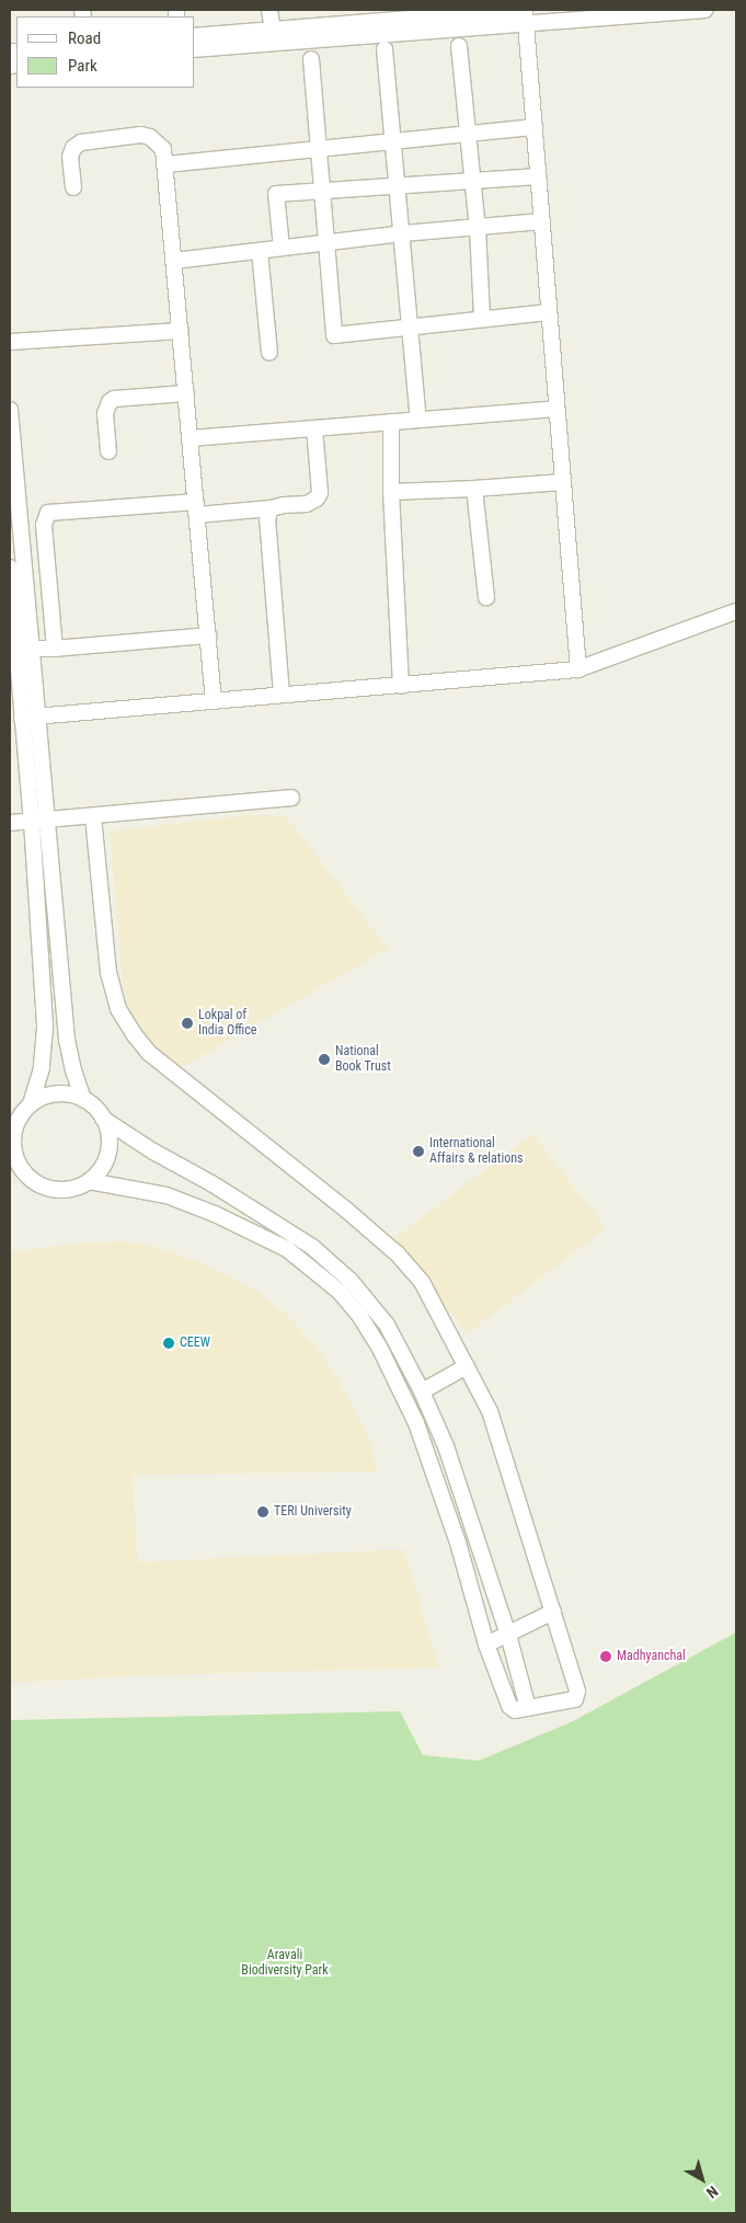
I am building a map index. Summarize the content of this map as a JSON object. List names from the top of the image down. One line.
{"parks":["Aravali Biodiversity Park"],"places":["Lokpal of India Office","National Book Trust","International Affairs & relations","CEEW","TERI University","Madhyanchal"],"legend":["Road","Park"],"north":"bottom right"}
